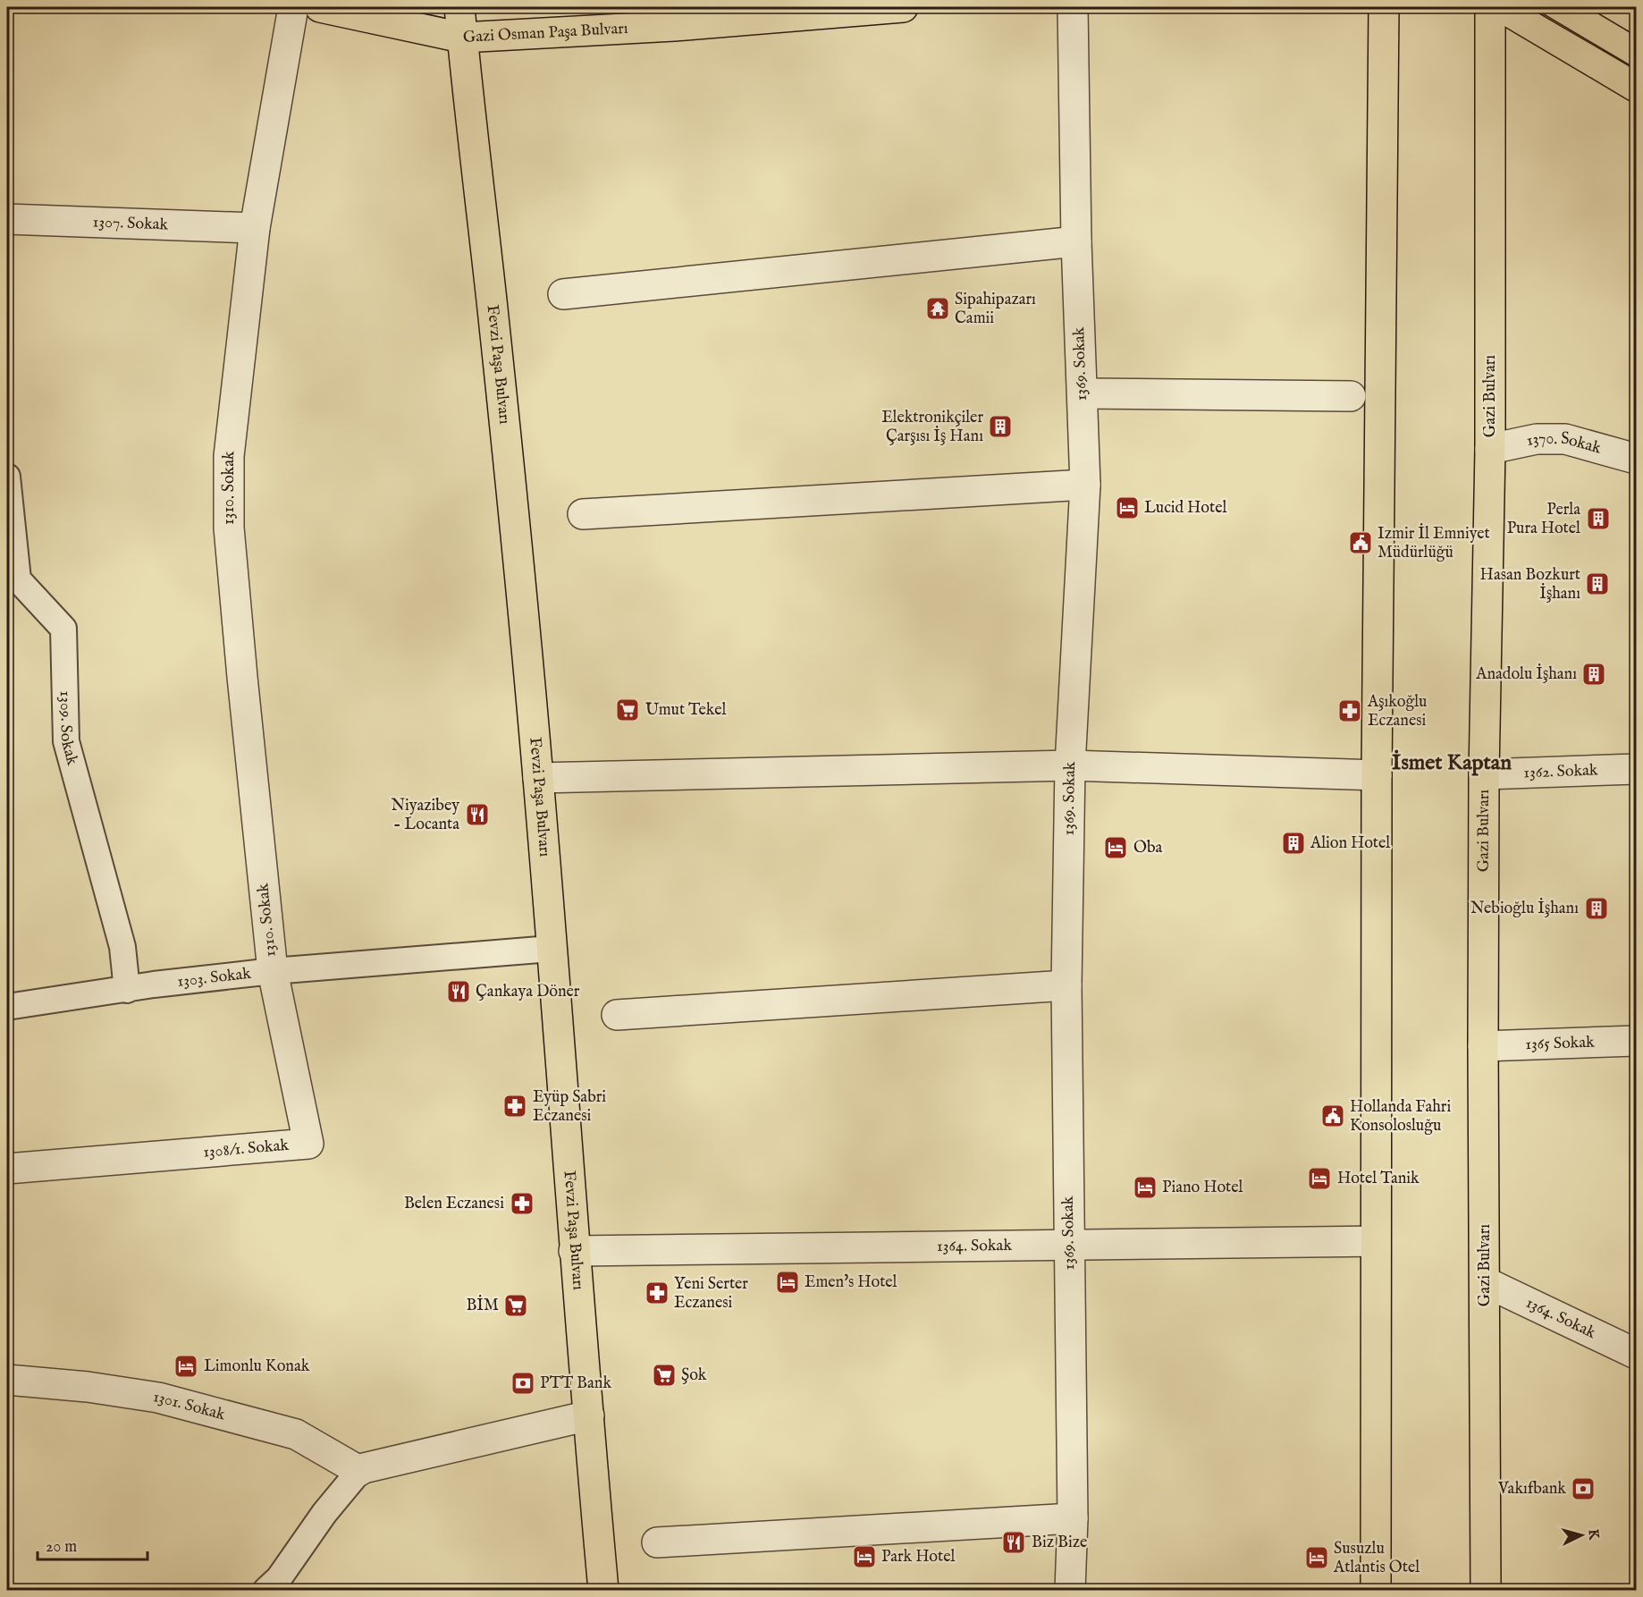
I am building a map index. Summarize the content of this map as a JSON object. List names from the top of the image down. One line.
{"streets":{"main road":["Gazi Osman Paşa Bulvarı","Fevzi Paşa Bulvarı","Gazi Bulvarı"],"street":["1307. Sokak","1369. Sokak","1370. Sokak","1310. Sokak","1309. Sokak","1362. Sokak","1303. Sokak","1365 Sokak","1308/1. Sokak","1364. Sokak","1301. Sokak"]},"crossings":[["Gazi Osman Paşa Bulvarı","Fevzi Paşa Bulvarı"],["1307. Sokak","1310. Sokak"],["1369. Sokak","1364. Sokak"],["Fevzi Paşa Bulvarı","1303. Sokak"],["Fevzi Paşa Bulvarı","1364. Sokak"],["Gazi Bulvarı","1370. Sokak"],["Gazi Bulvarı","1362. Sokak"],["Gazi Bulvarı","1365 Sokak"],["Gazi Bulvarı","1364. Sokak"],["1310. Sokak","1303. Sokak"],["1310. Sokak","1308/1. Sokak"],["1309. Sokak","1303. Sokak"],["1303. Sokak","1308/1. Sokak"]],"districts":["İsmet Kaptan"],"places":{"temple":["Sipahipazarı Camii"],"building":["Elektronikçiler Çarşısı İş Hanı","Perla Pura Hotel","Hasan Bozkurt İşhanı","Anadolu İşhanı","Alion Hotel","Nebioğlu İşhanı"],"hotel":["Lucid Hotel","Oba","Hotel Tanik","Piano Hotel","Emen's Hotel","Limonlu Konak","Park Hotel","Susuzlu Atlantis Otel"],"public building":["Izmir İl Emniyet Müdürlüğü","Hollanda Fahri Konsolosluğu"],"supermarket":["Umut Tekel","BİM","Şok"],"pharmacy":["Aşıkoğlu Eczanesi","Eyüp Sabri Eczanesi","Belen Eczanesi","Yeni Serter Eczanesi"],"restaurant":["Niyazibey - Locanta","Çankaya Döner","Biz Bize"],"bank":["PTT Bank","Vakıfbank"]},"scale_bar":"20 m","north":"right"}
